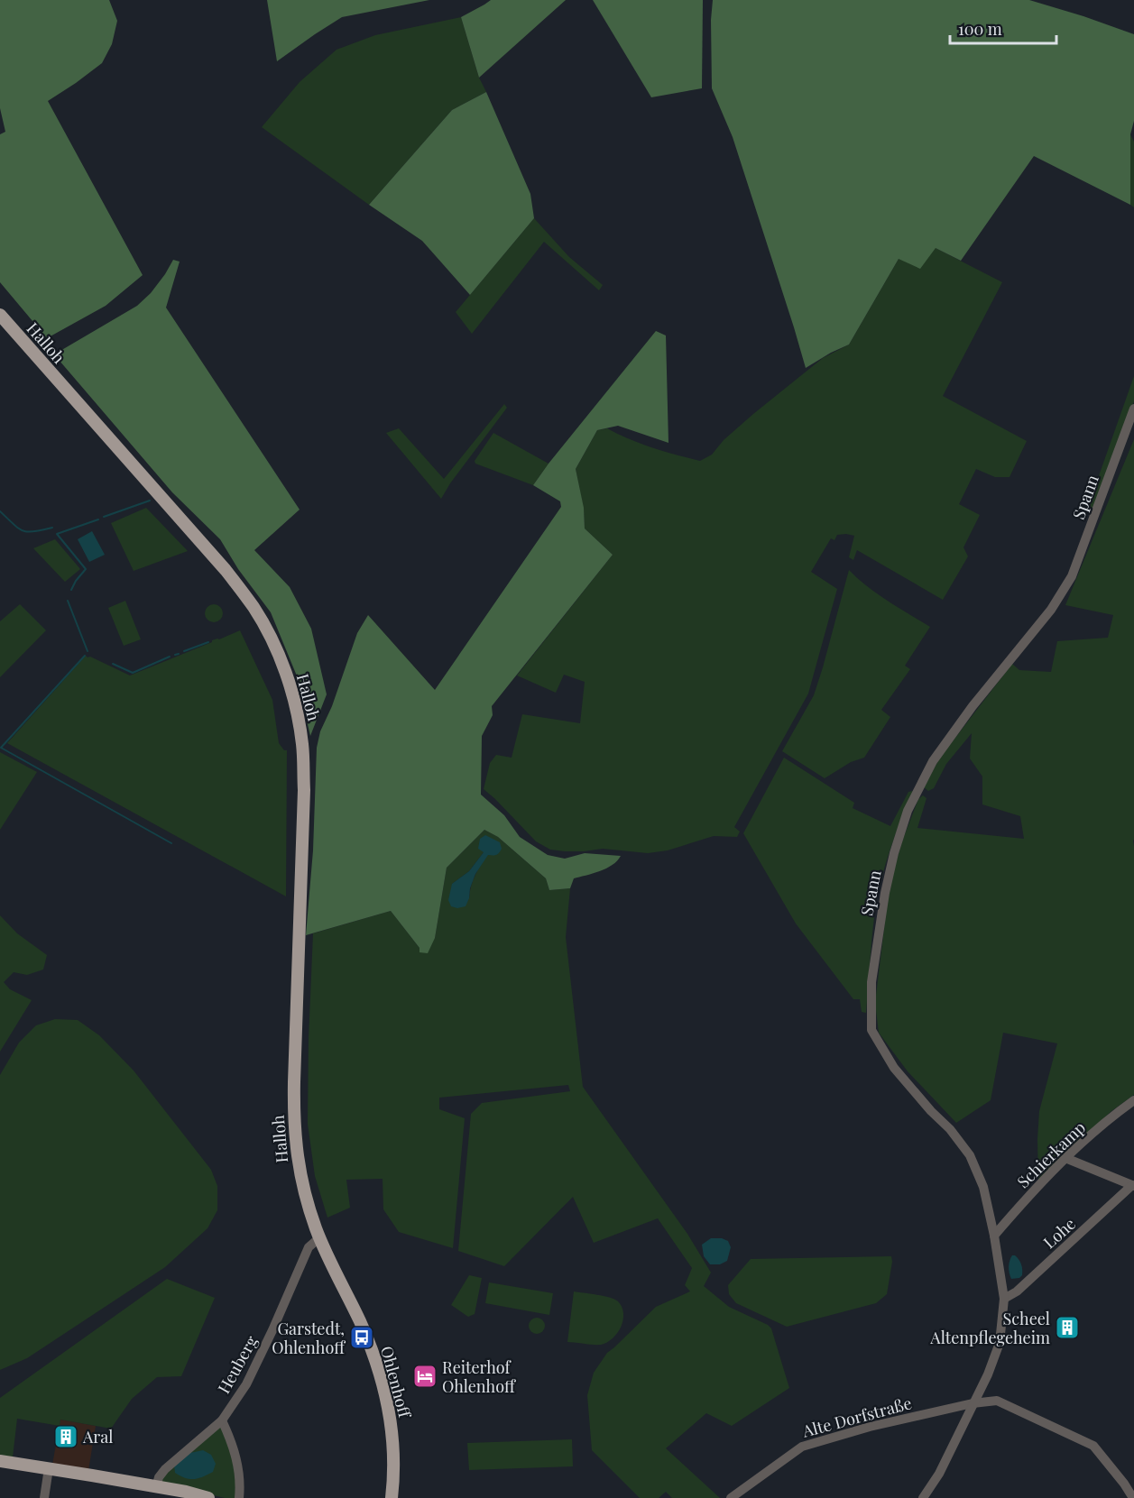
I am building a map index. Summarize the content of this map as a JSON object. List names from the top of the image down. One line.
{"streets":{"main road":["Halloh","Ohlenhoff"],"street":["Spann","Schierkamp","Lohe","Heuberg","Alte Dorfstraße"]},"crossings":[["Halloh","Ohlenhoff"],["Spann","Schierkamp"],["Spann","Lohe"],["Spann","Alte Dorfstraße"],["Heuberg","Ohlenhoff"]],"places":{"building":["Scheel Altenpflegeheim","Aral"],"bus stop":["Garstedt, Ohlenhoff"],"hotel":["Reiterhof Ohlenhoff"]},"scale_bar":"100 m"}
